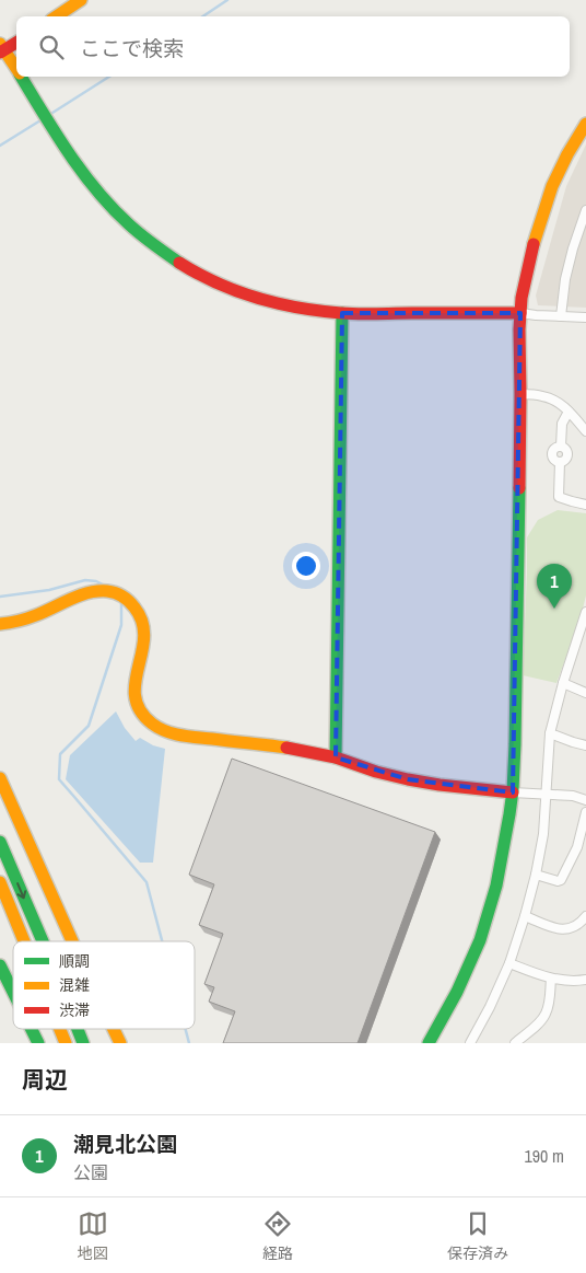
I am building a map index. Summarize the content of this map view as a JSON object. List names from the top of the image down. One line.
{"legend":["順調","混雑","渋滞"],"page":{"search":"ここで検索","pins":"1","heading":"周辺","list":[{"mark":"1","name":"潮見北公園","note":"公園","value":"190 m"}],"nav":["地図","経路","保存済み"]}}
